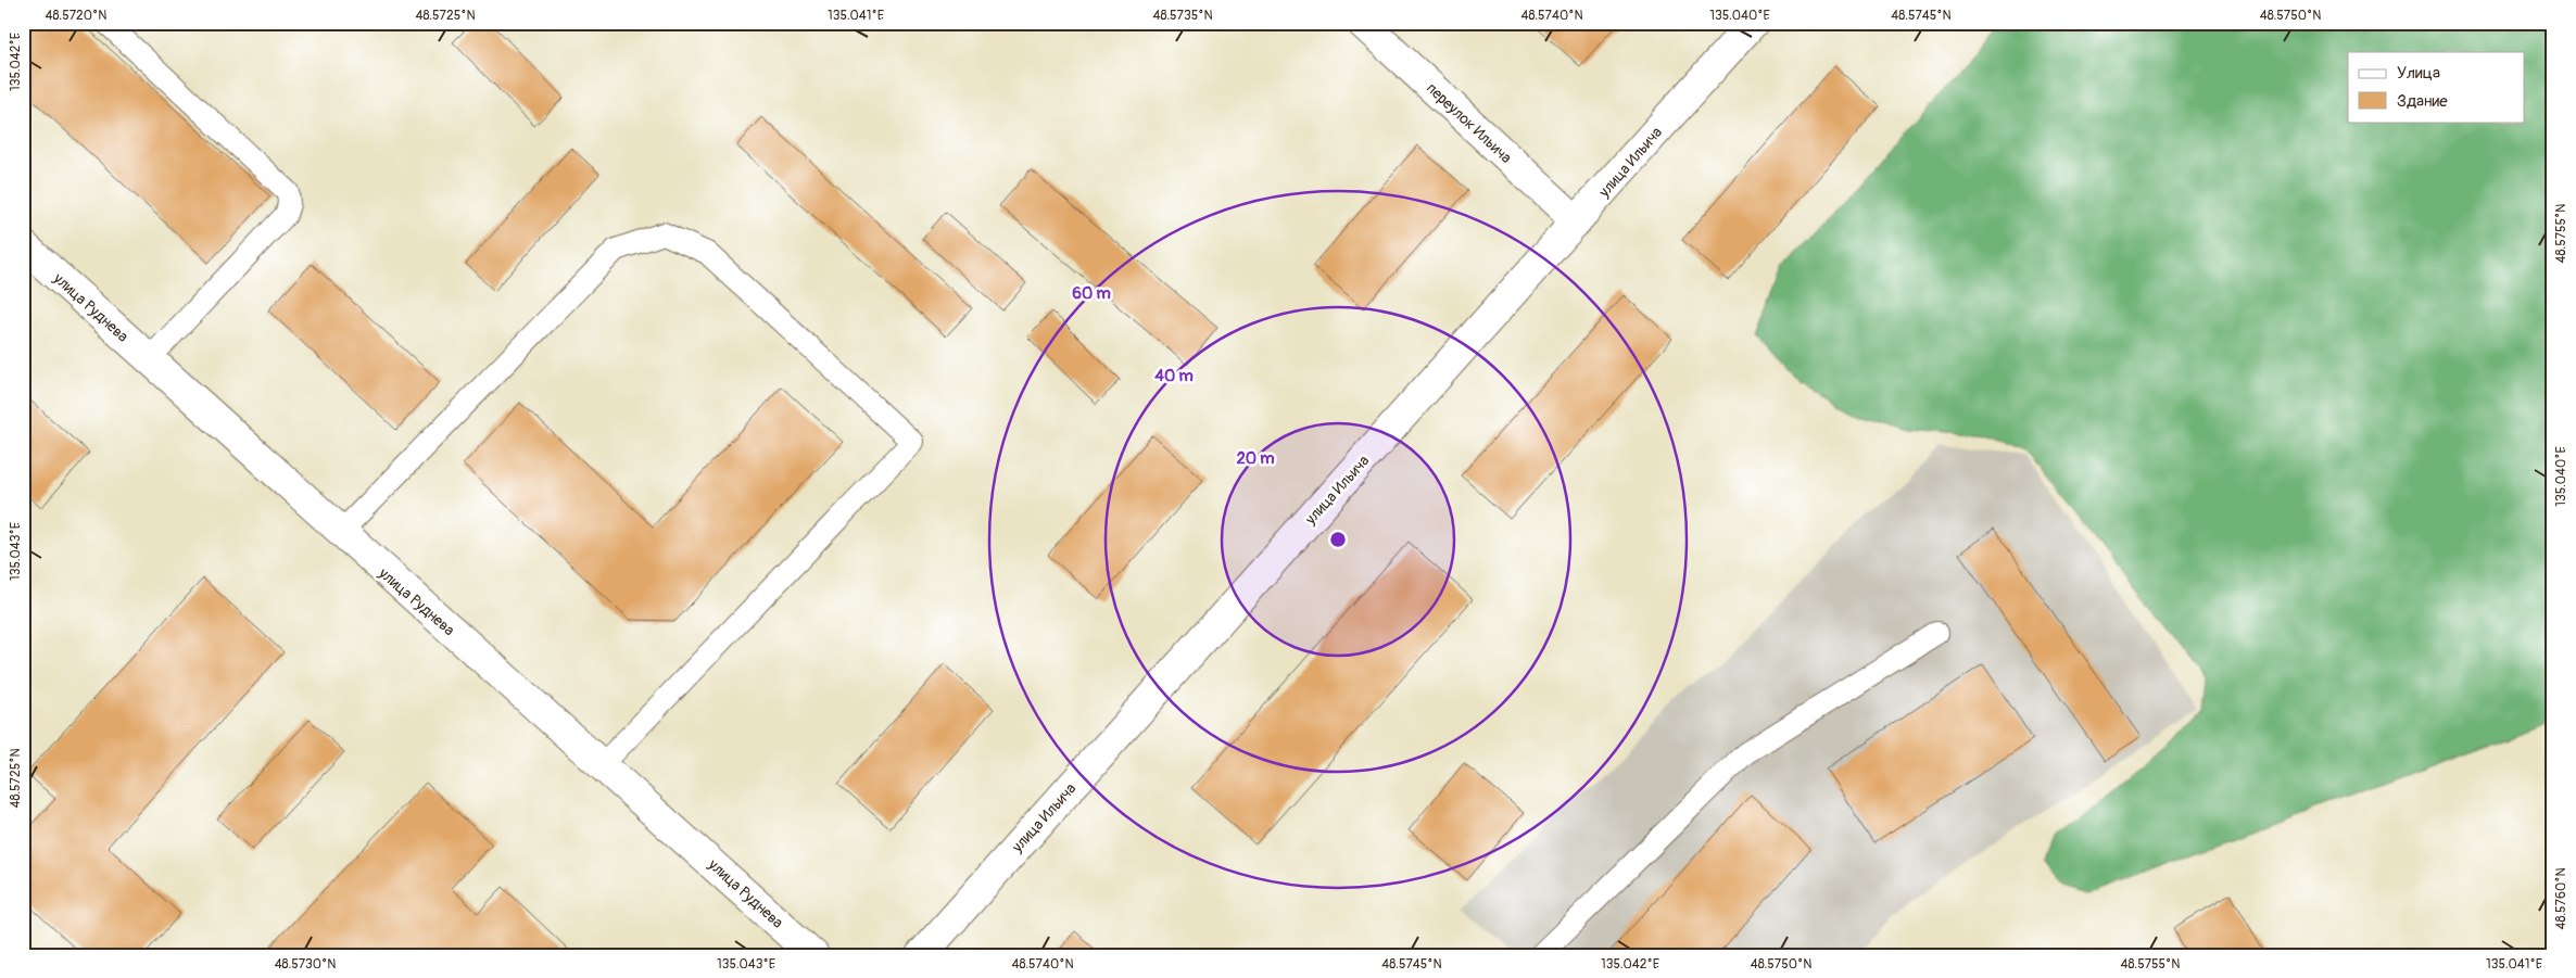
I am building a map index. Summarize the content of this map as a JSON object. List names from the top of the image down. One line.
{"streets":{"street":["переулок Ильича","улица Ильича","улица Руднева"]},"crossings":[["переулок Ильича","улица Ильича"]],"legend":["Улица","Здание"],"coordinates":["48.5720°N","48.5725°N","135.041°E","48.5735°N","48.5740°N","135.040°E","48.5745°N","48.5750°N","135.042°E","48.5755°N","135.043°E","48.5760°N","48.5730°N"],"rings":["60 m","40 m","20 m"]}
